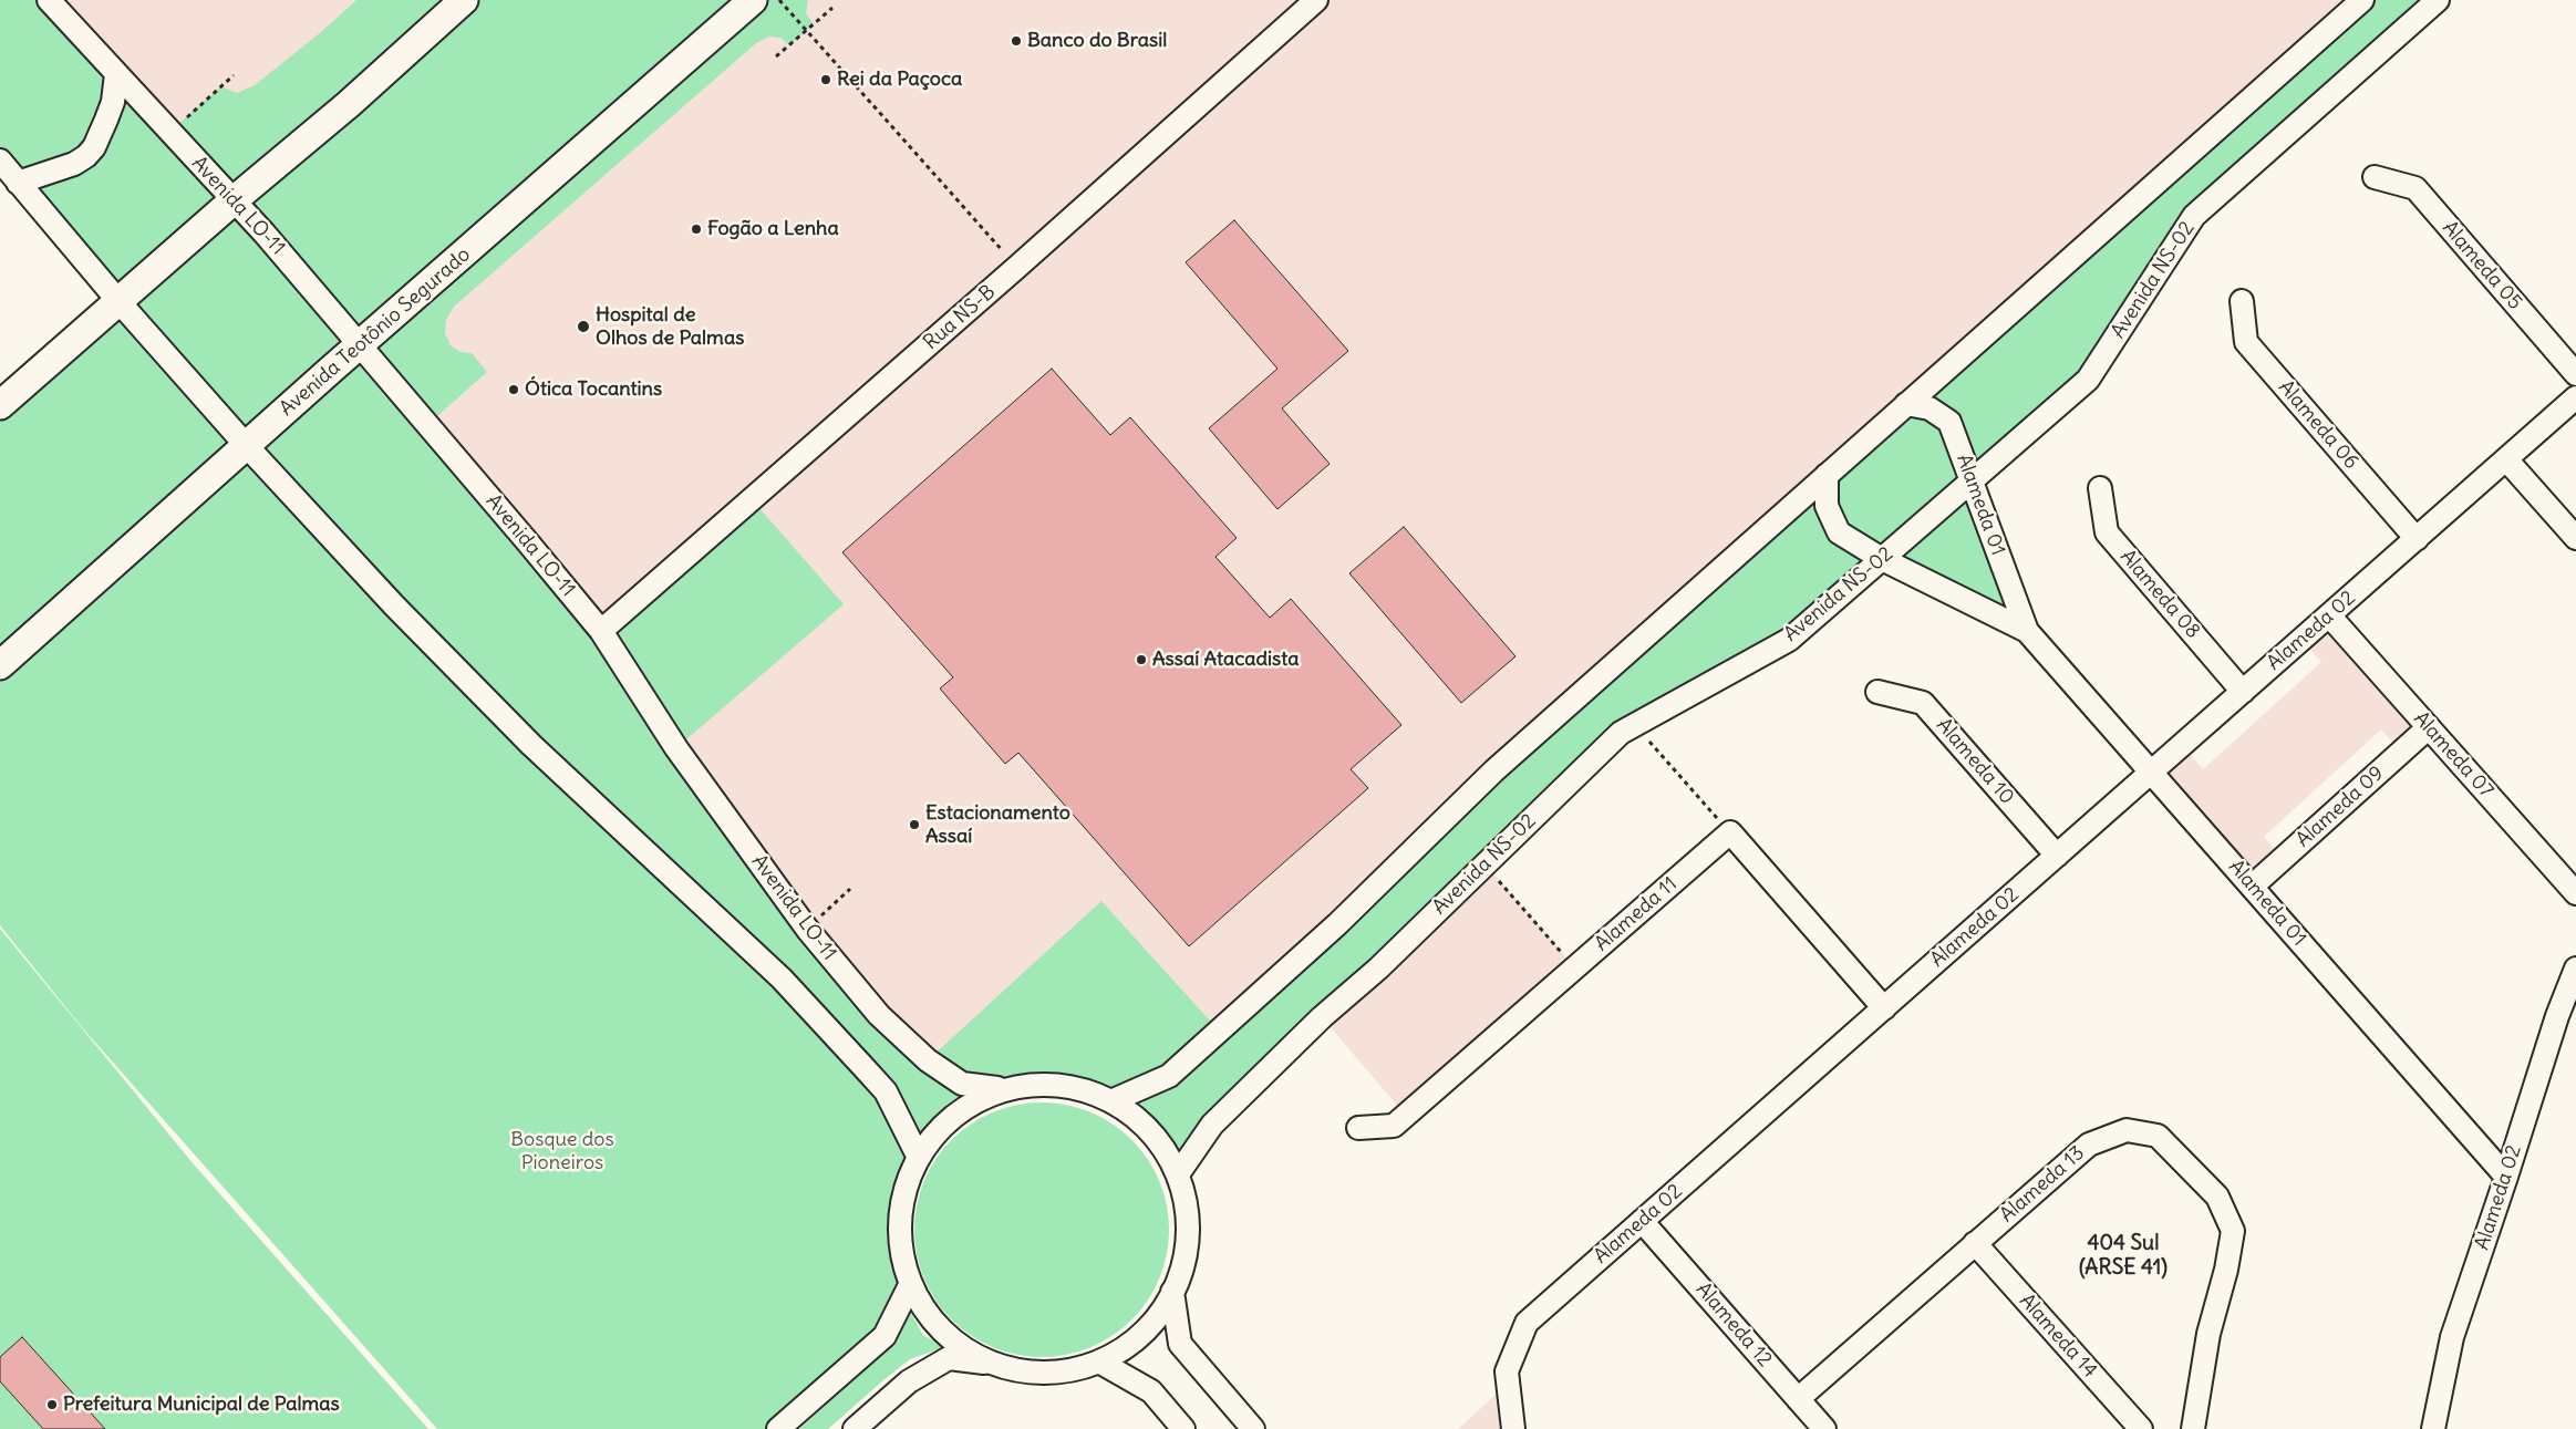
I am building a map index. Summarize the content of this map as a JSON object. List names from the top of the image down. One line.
{"streets":{"main road":["Avenida Teotônio Segurado"],"street":["Avenida LO-11","Alameda 05","Avenida NS-02","Rua NS-B","Alameda 06","Alameda 01","Alameda 08","Alameda 02","Alameda 07","Alameda 10","Alameda 09","Alameda 11","Alameda 13","Alameda 12","Alameda 14"]},"crossings":[["Avenida LO-11","Rua NS-B"],["Avenida LO-11","Avenida Teotônio Segurado"],["Avenida NS-02","Alameda 01"],["Alameda 06","Alameda 02"],["Alameda 01","Alameda 02"],["Alameda 01","Alameda 09"],["Alameda 08","Alameda 02"],["Alameda 02","Alameda 07"],["Alameda 02","Alameda 10"],["Alameda 02","Alameda 12"],["Alameda 07","Alameda 09"],["Alameda 13","Alameda 12"],["Alameda 13","Alameda 14"]],"districts":["404 Sul (ARSE 41)"],"parks":["Bosque dos Pioneiros"],"places":["Banco do Brasil","Rei da Paçoca","Fogão a Lenha","Hospital de Olhos de Palmas","Ótica Tocantins","Assaí Atacadista","Estacionamento Assaí","Prefeitura Municipal de Palmas"]}
